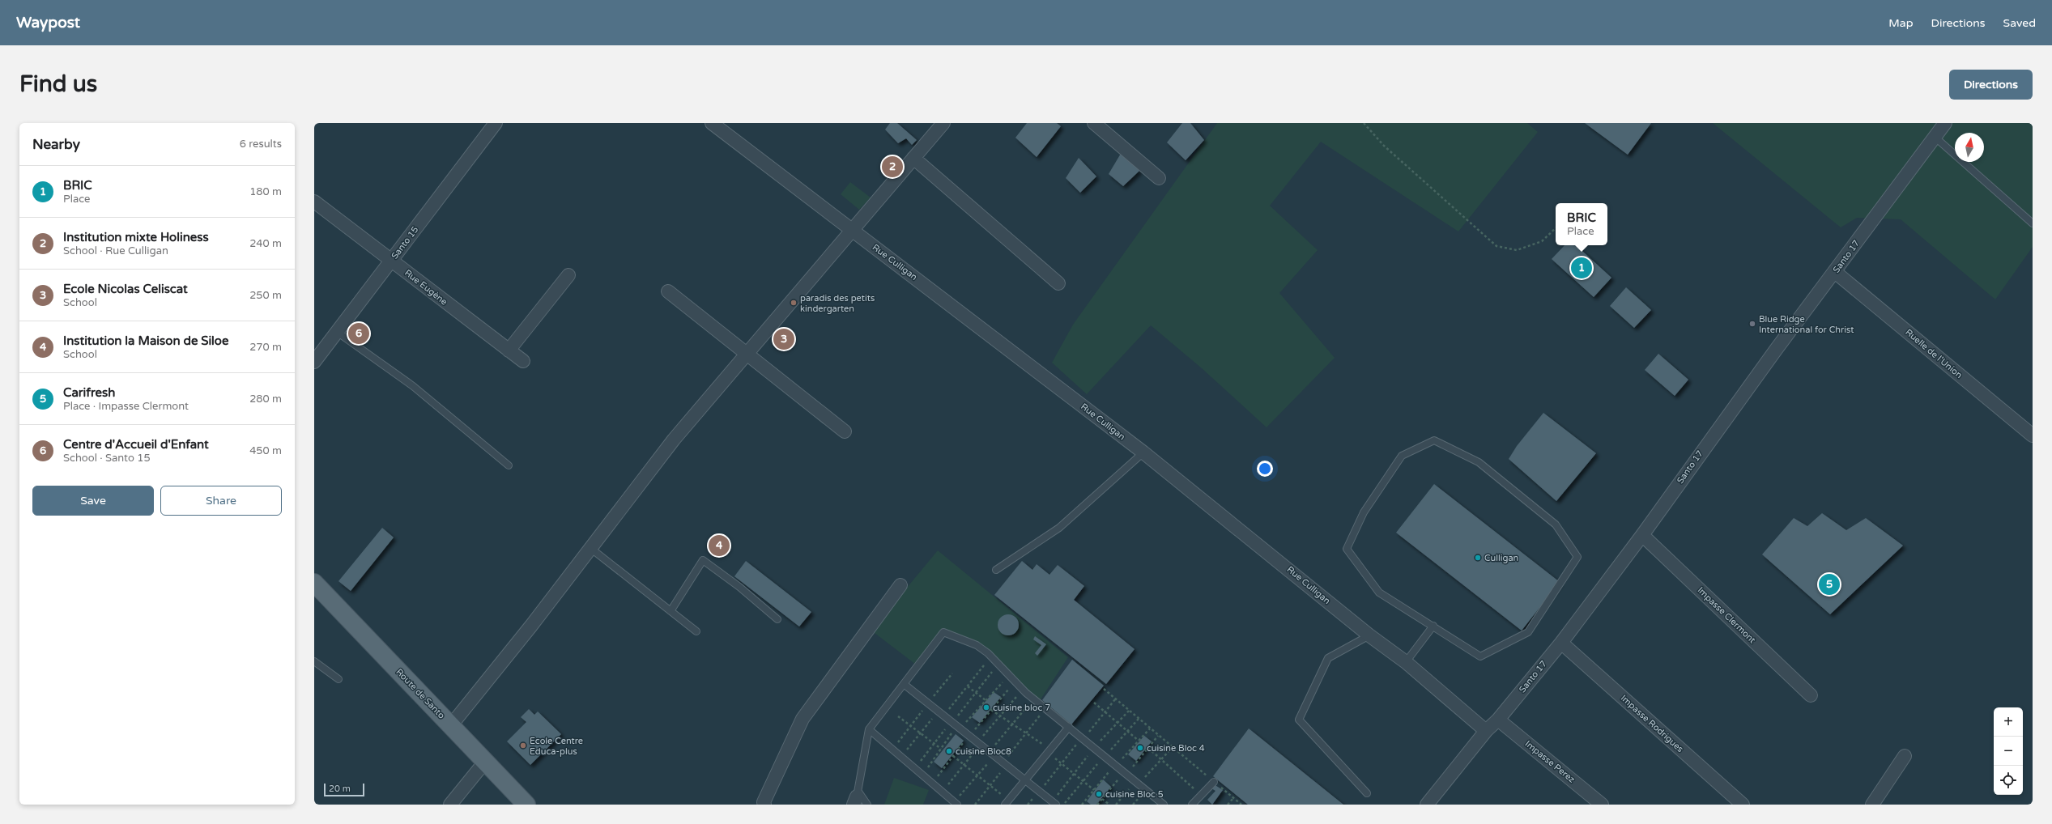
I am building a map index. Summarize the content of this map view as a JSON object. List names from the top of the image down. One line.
{"streets":{"main road":["Route de Santo"],"street":["Santo 15","Santo 17","Rue Culligan","Rue Eugène","Ruelle de l'Union","Impasse Clermont","Impasse Rodrigues","Impasse Perez"]},"crossings":[["Santo 15","Rue Eugène"],["Santo 17","Rue Culligan"],["Santo 17","Ruelle de l'Union"],["Santo 17","Impasse Clermont"],["Santo 17","Impasse Rodrigues"],["Santo 17","Impasse Perez"]],"places":["paradis des petits kindergarten","Blue Ridge International for Christ","Culligan","cuisine bloc 7","Ecole Centre Educa-plus","cuisine Bloc 4","cuisine Bloc8","cuisine Bloc 5"],"scale_bar":"20 m","north":"top","page":{"header":"Waypost","nav":["Map","Directions","Saved"],"buttons":["Directions",["Save","Share"]],"title":"Find us","heading":["Nearby","6 results"],"pins":["2","1","6","3","4","5"],"list":[{"mark":"1","name":"BRIC","note":"Place","value":"180 m"},{"mark":"2","name":"Institution mixte Holiness","note":"School · Rue Culligan","value":"240 m"},{"mark":"3","name":"Ecole Nicolas Celiscat","note":"School","value":"250 m"},{"mark":"4","name":"Institution la Maison de Siloe","note":"School","value":"270 m"},{"mark":"5","name":"Carifresh","note":"Place · Impasse Clermont","value":"280 m"},{"mark":"6","name":"Centre d'Accueil d'Enfant","note":"School · Santo 15","value":"450 m"}],"popup":["BRIC","Place"],"map_buttons":["+","−"],"scale":"20 m"}}
